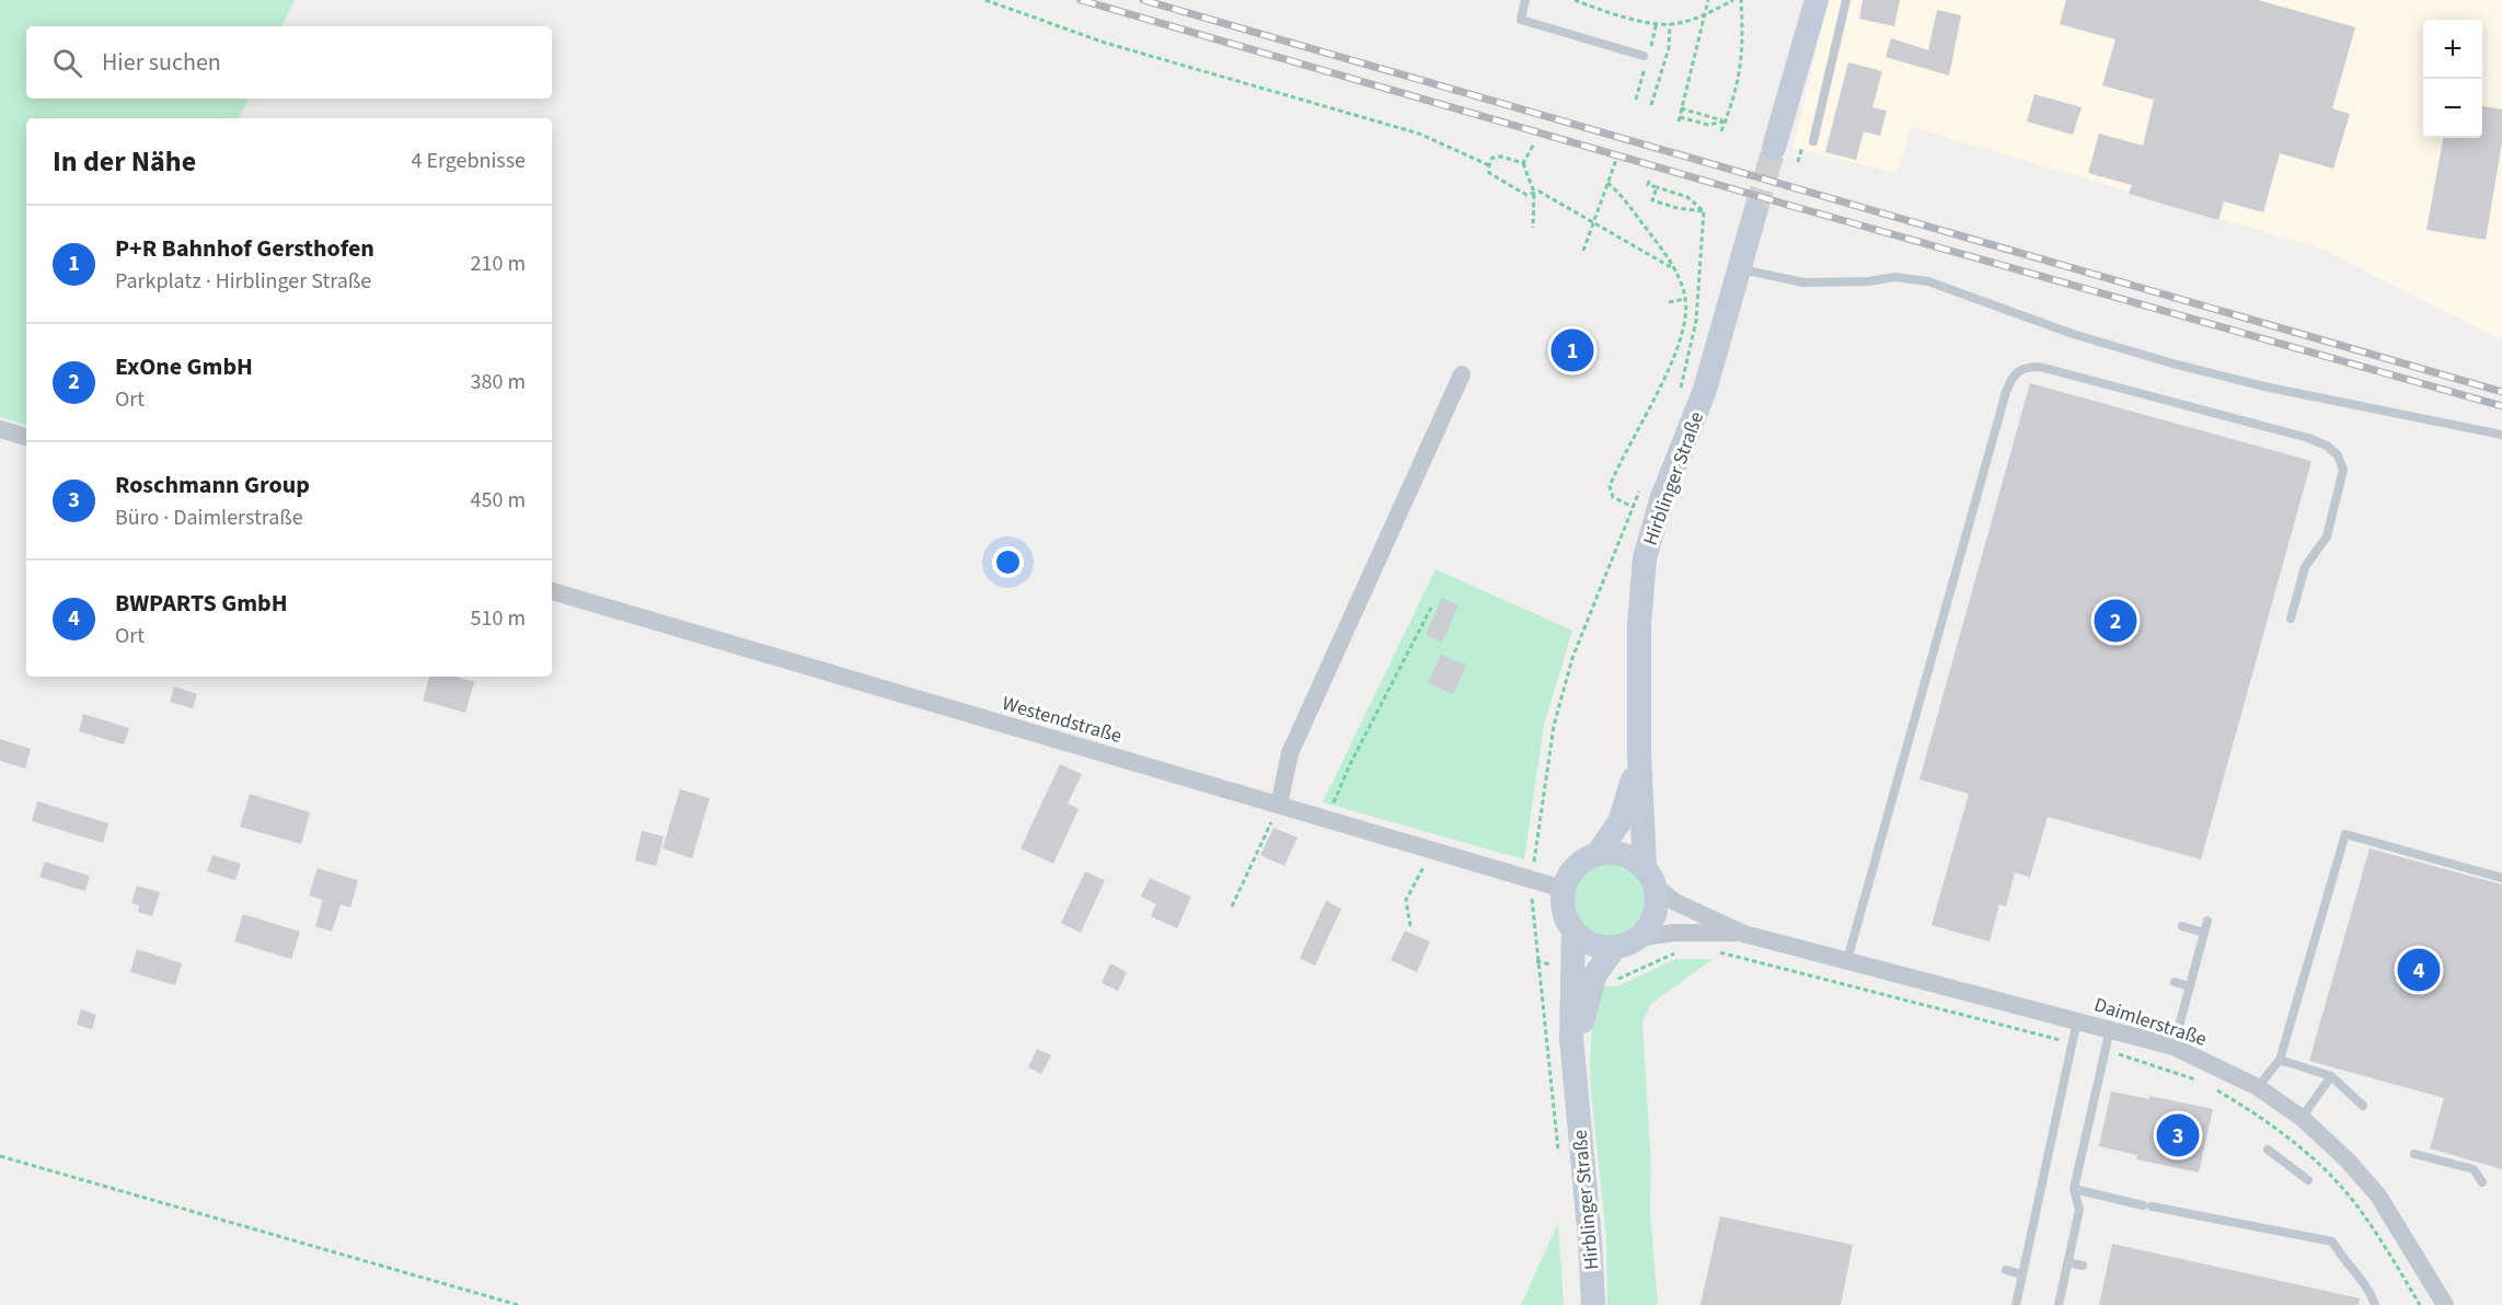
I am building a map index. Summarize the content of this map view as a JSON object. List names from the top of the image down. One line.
{"streets":{"main road":["Hirblinger Straße"],"street":["Westendstraße","Daimlerstraße"]},"crossings":[["Hirblinger Straße","Westendstraße"],["Hirblinger Straße","Daimlerstraße"],["Westendstraße","Daimlerstraße"]],"page":{"map_buttons":["+","−"],"search":"Hier suchen","heading":["In der Nähe","4 Ergebnisse"],"list":[{"mark":"1","name":"P+R Bahnhof Gersthofen","note":"Parkplatz · Hirblinger Straße","value":"210 m"},{"mark":"2","name":"ExOne GmbH","note":"Ort","value":"380 m"},{"mark":"3","name":"Roschmann Group","note":"Büro · Daimlerstraße","value":"450 m"},{"mark":"4","name":"BWPARTS GmbH","note":"Ort","value":"510 m"}],"pins":["1","2","4","3"]}}
